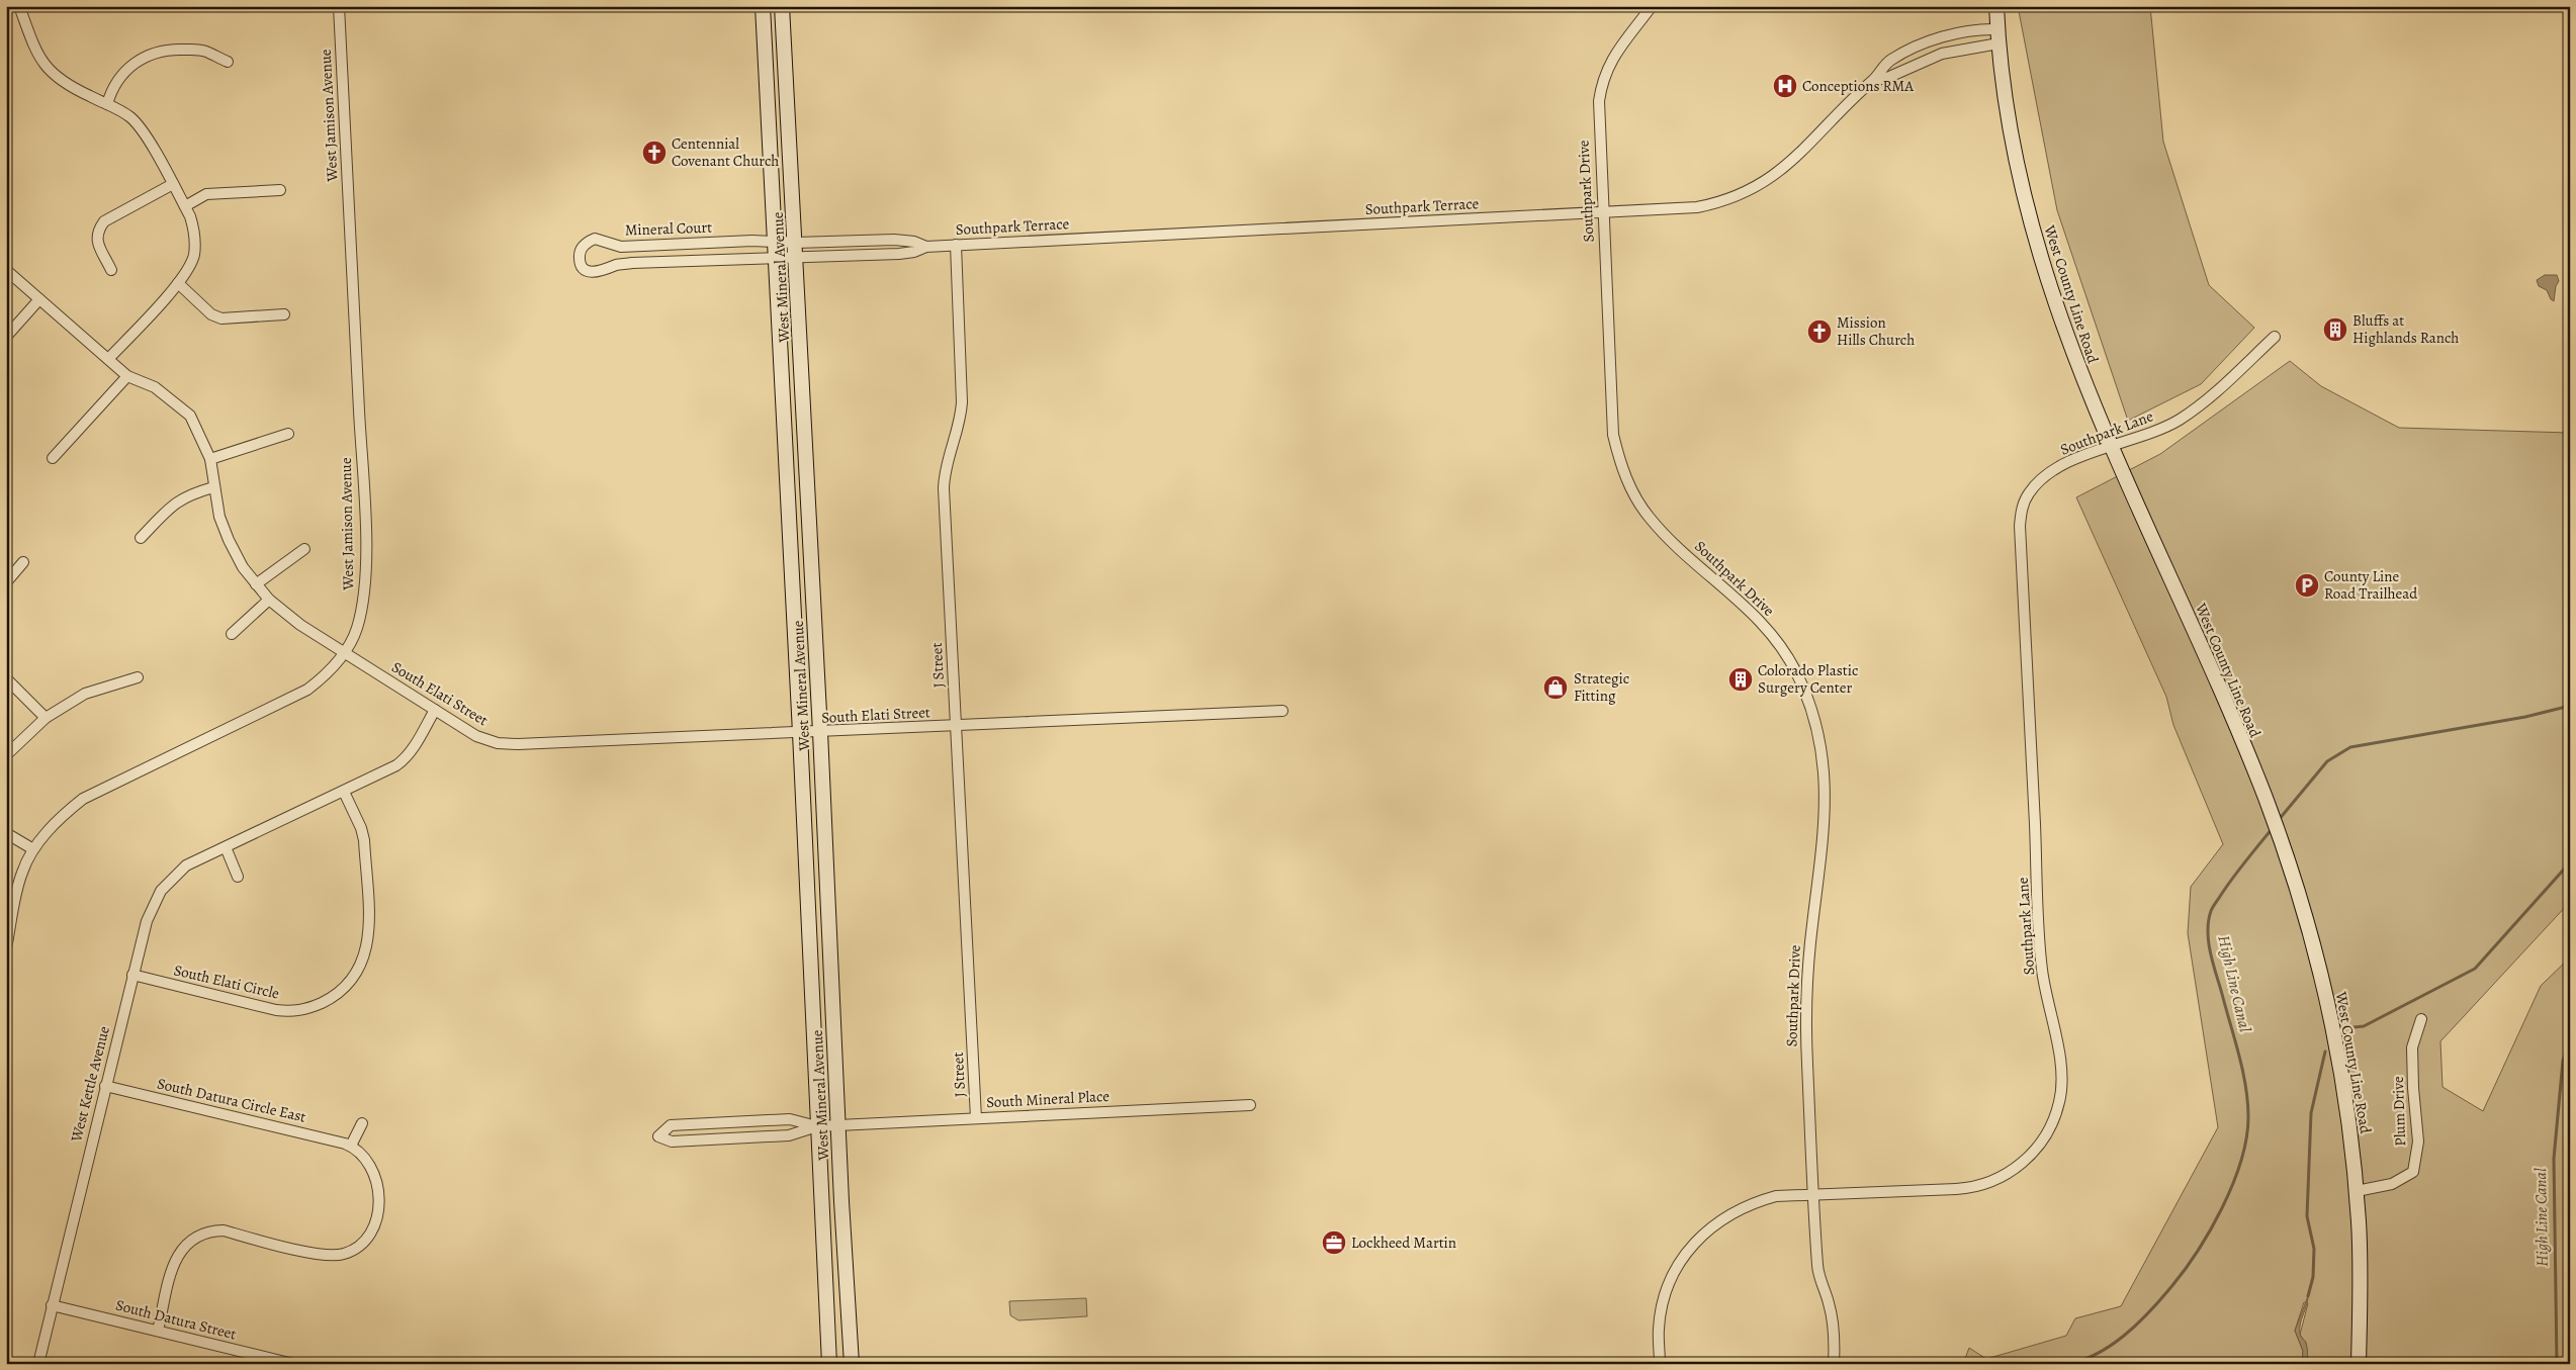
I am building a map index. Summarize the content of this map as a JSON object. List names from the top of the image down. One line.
{"streets":{"main road":["West Mineral Avenue","West County Line Road"],"street":["West Jamison Avenue","Southpark Drive","Southpark Terrace","Mineral Court","Southpark Lane","J Street","South Elati Street","South Elati Circle","West Kettle Avenue","South Mineral Place","South Datura Circle East","Plum Drive","South Datura Street"]},"crossings":[["West Jamison Avenue","South Elati Street"],["Southpark Drive","Southpark Terrace"],["Southpark Drive","Southpark Lane"],["Southpark Terrace","Mineral Court"],["Southpark Terrace","West Mineral Avenue"],["Southpark Terrace","West County Line Road"],["Southpark Terrace","J Street"],["Mineral Court","West Mineral Avenue"],["West Mineral Avenue","South Elati Street"],["West Mineral Avenue","South Mineral Place"],["West County Line Road","Southpark Lane"],["West County Line Road","Plum Drive"],["J Street","South Elati Street"],["J Street","South Mineral Place"],["South Elati Street","West Kettle Avenue"],["South Elati Circle","West Kettle Avenue"],["West Kettle Avenue","South Datura Circle East"],["West Kettle Avenue","South Datura Street"],["South Datura Circle East","South Datura Street"]],"water":["High Line Canal"],"places":{"hospital":["Conceptions RMA"],"church":["Centennial Covenant Church","Mission Hills Church"],"building":["Bluffs at Highlands Ranch","Colorado Plastic Surgery Center"],"parking":["County Line Road Trailhead"],"shop":["Strategic Fitting"],"office":["Lockheed Martin"]}}
